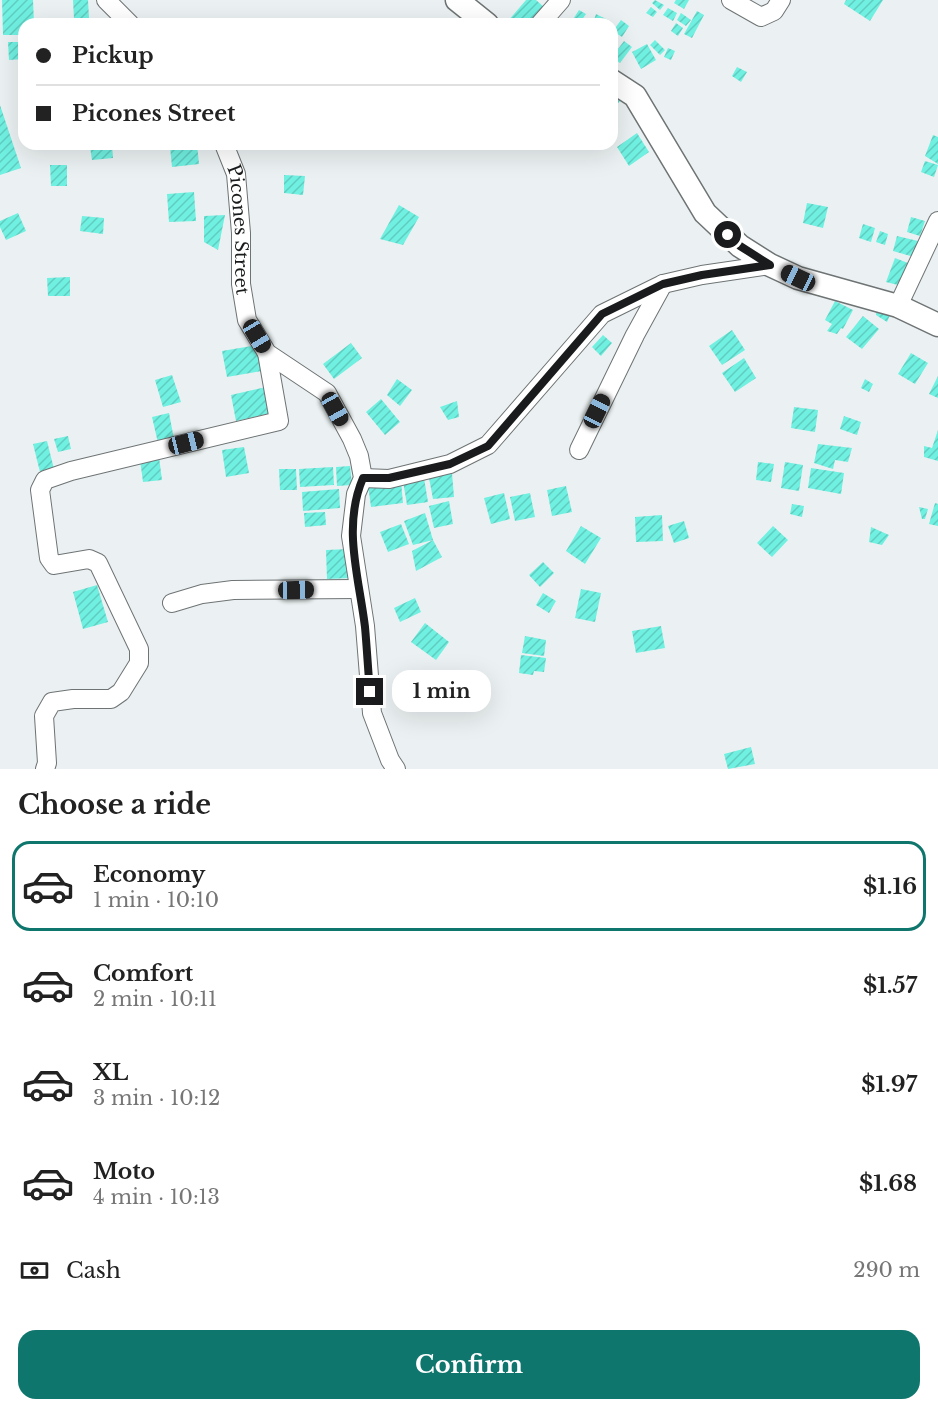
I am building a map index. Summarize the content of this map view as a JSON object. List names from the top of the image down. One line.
{"streets":{"street":["Picones Street"]},"page":{"banner":["Pickup","Picones Street"],"bubble":"1 min","heading":"Choose a ride","list":[{"name":"Economy","note":"1 min · 10:10","value":"$1.16"},{"name":"Comfort","note":"2 min · 10:11","value":"$1.57"},{"name":"XL","note":"3 min · 10:12","value":"$1.97"},{"name":"Moto","note":"4 min · 10:13","value":"$1.68"}],"pay":["Cash","290 m"],"buttons":"Confirm"}}
